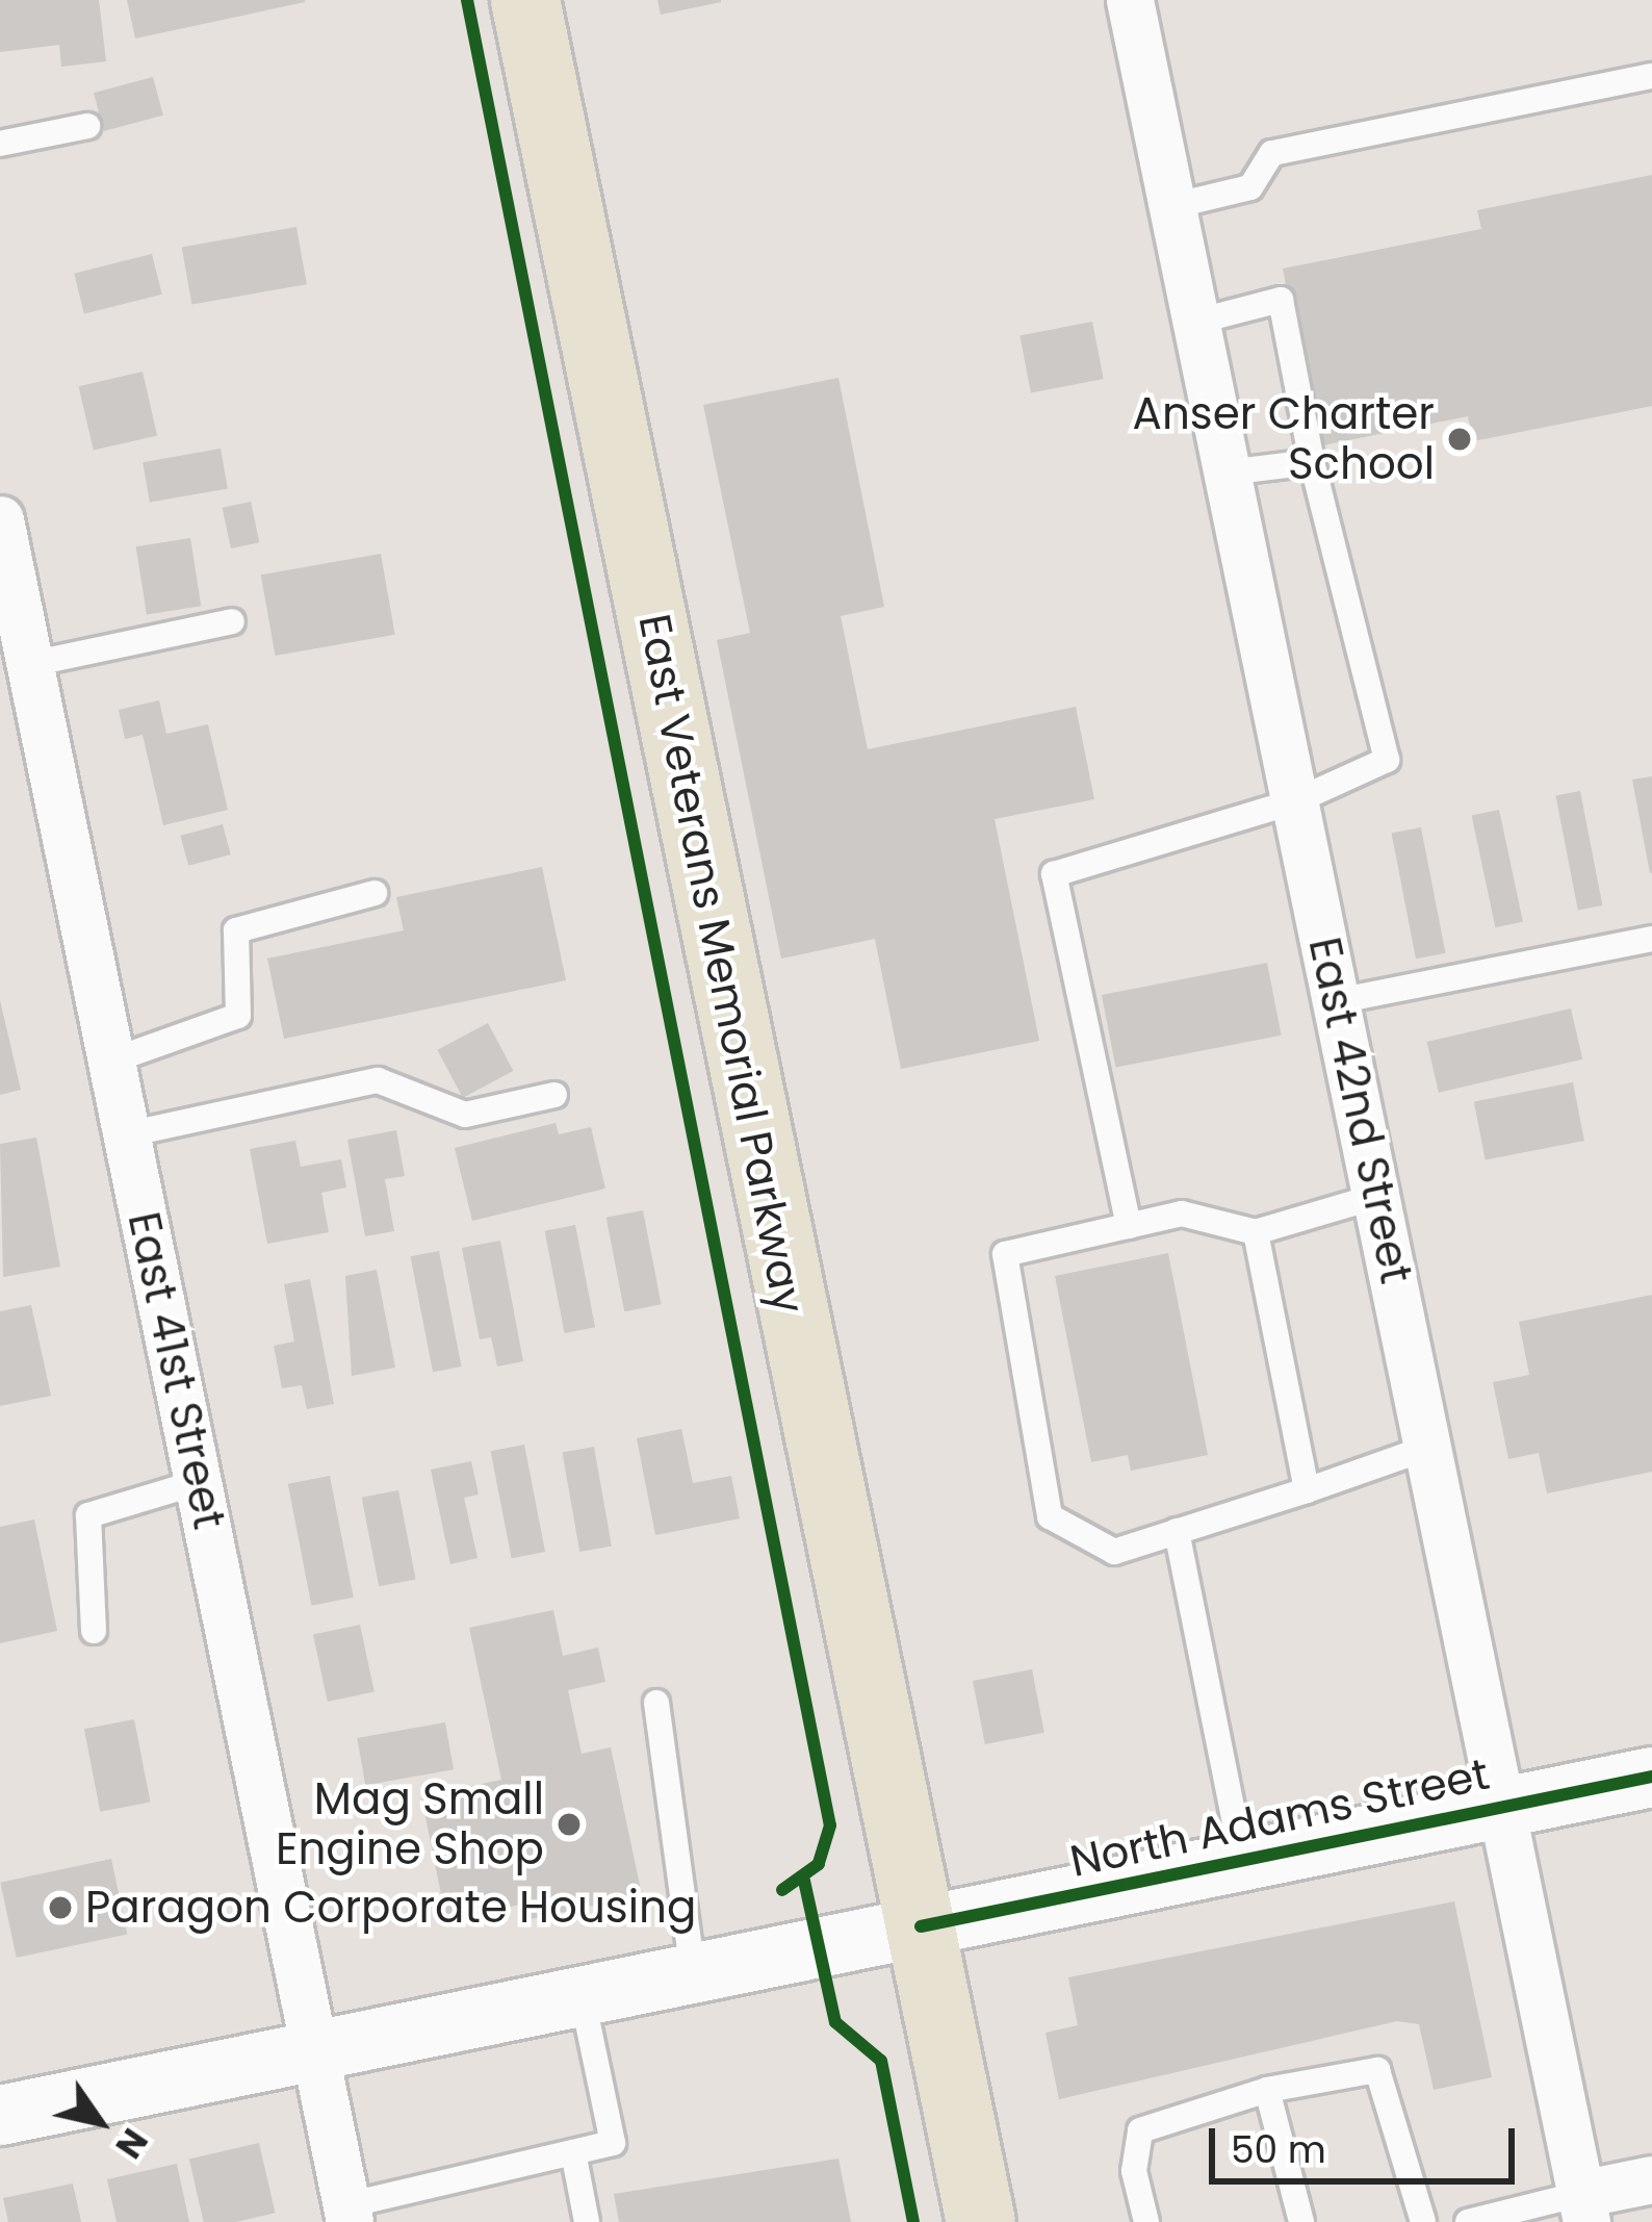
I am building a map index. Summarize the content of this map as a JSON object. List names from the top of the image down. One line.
{"streets":{"main road":["East Veterans Memorial Parkway"],"street":["East 42nd Street","East 41st Street","North Adams Street"]},"crossings":[["East Veterans Memorial Parkway","North Adams Street"],["East 42nd Street","North Adams Street"],["East 41st Street","North Adams Street"]],"places":["Anser Charter School","Mag Small Engine Shop","Paragon Corporate Housing"],"scale_bar":"50 m","north":"bottom right"}
